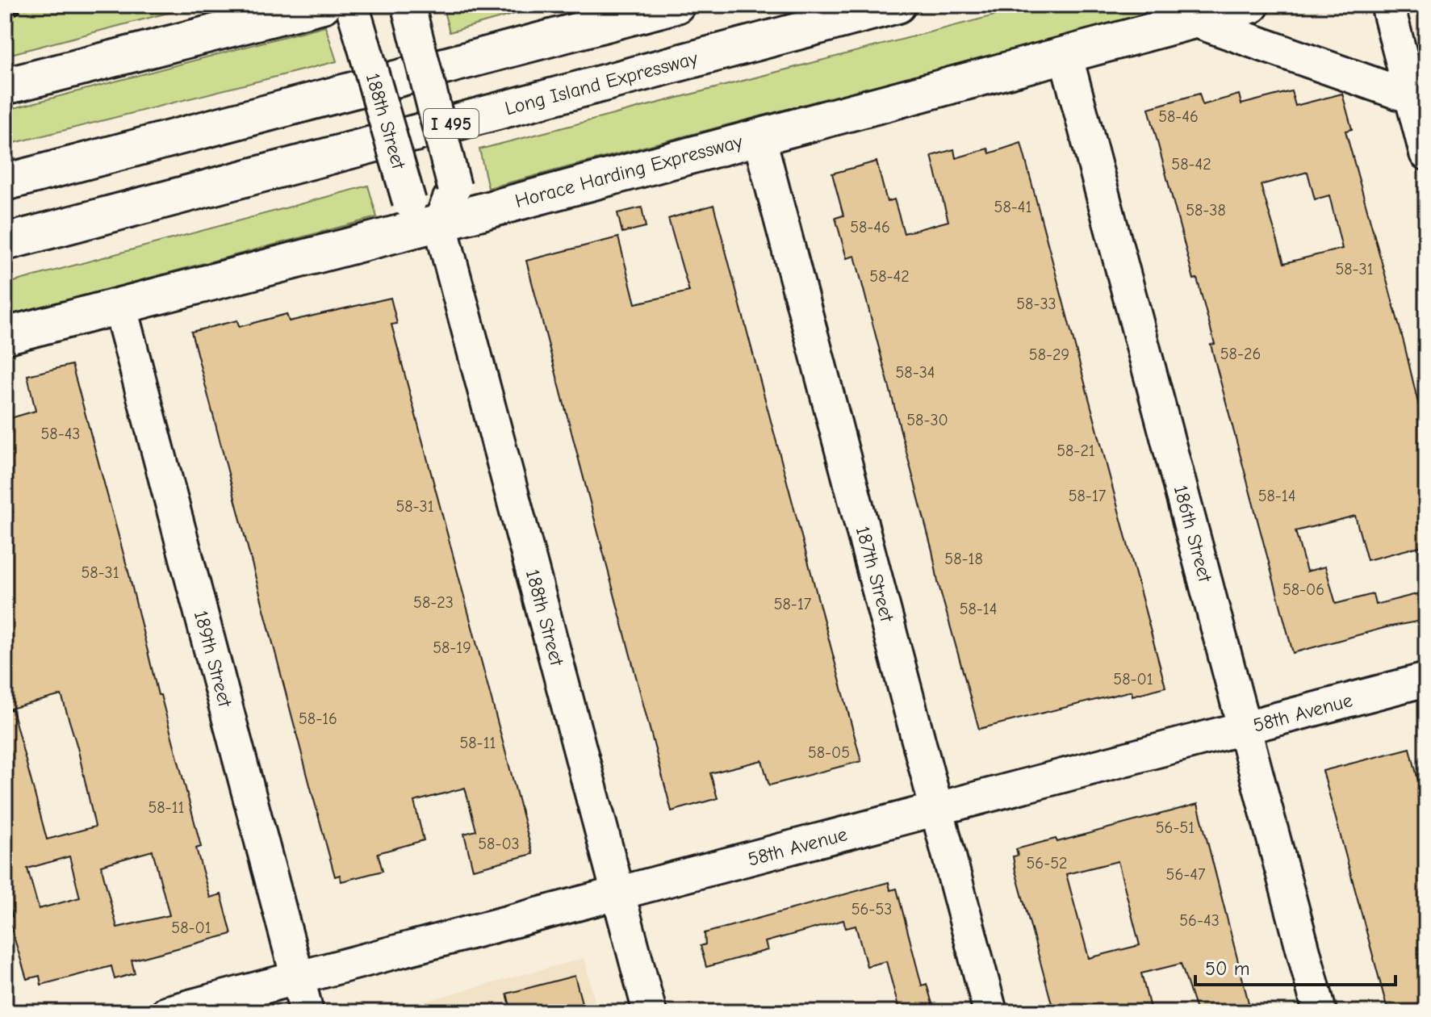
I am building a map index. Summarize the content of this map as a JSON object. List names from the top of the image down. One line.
{"streets":{"main road":["Long Island Expressway","I 495","Horace Harding Expressway"],"street":["188th Street","186th Street","187th Street","189th Street","58th Avenue"]},"crossings":[["188th Street","Horace Harding Expressway"],["188th Street","58th Avenue"],["Horace Harding Expressway","186th Street"],["Horace Harding Expressway","187th Street"],["Horace Harding Expressway","189th Street"],["186th Street","58th Avenue"],["187th Street","58th Avenue"],["189th Street","58th Avenue"]],"house_numbers":["58-46","58-42","58-41","58-38","58-46","58-31","58-42","58-33","58-26","58-29","58-34","58-30","58-43","58-21","58-17","58-14","58-31","58-18","58-31","58-06","58-23","58-17","58-14","58-19","58-01","58-16","58-11","58-05","58-11","56-51","58-03","56-52","56-47","56-53","56-43","58-01"],"scale_bar":"50 m"}
